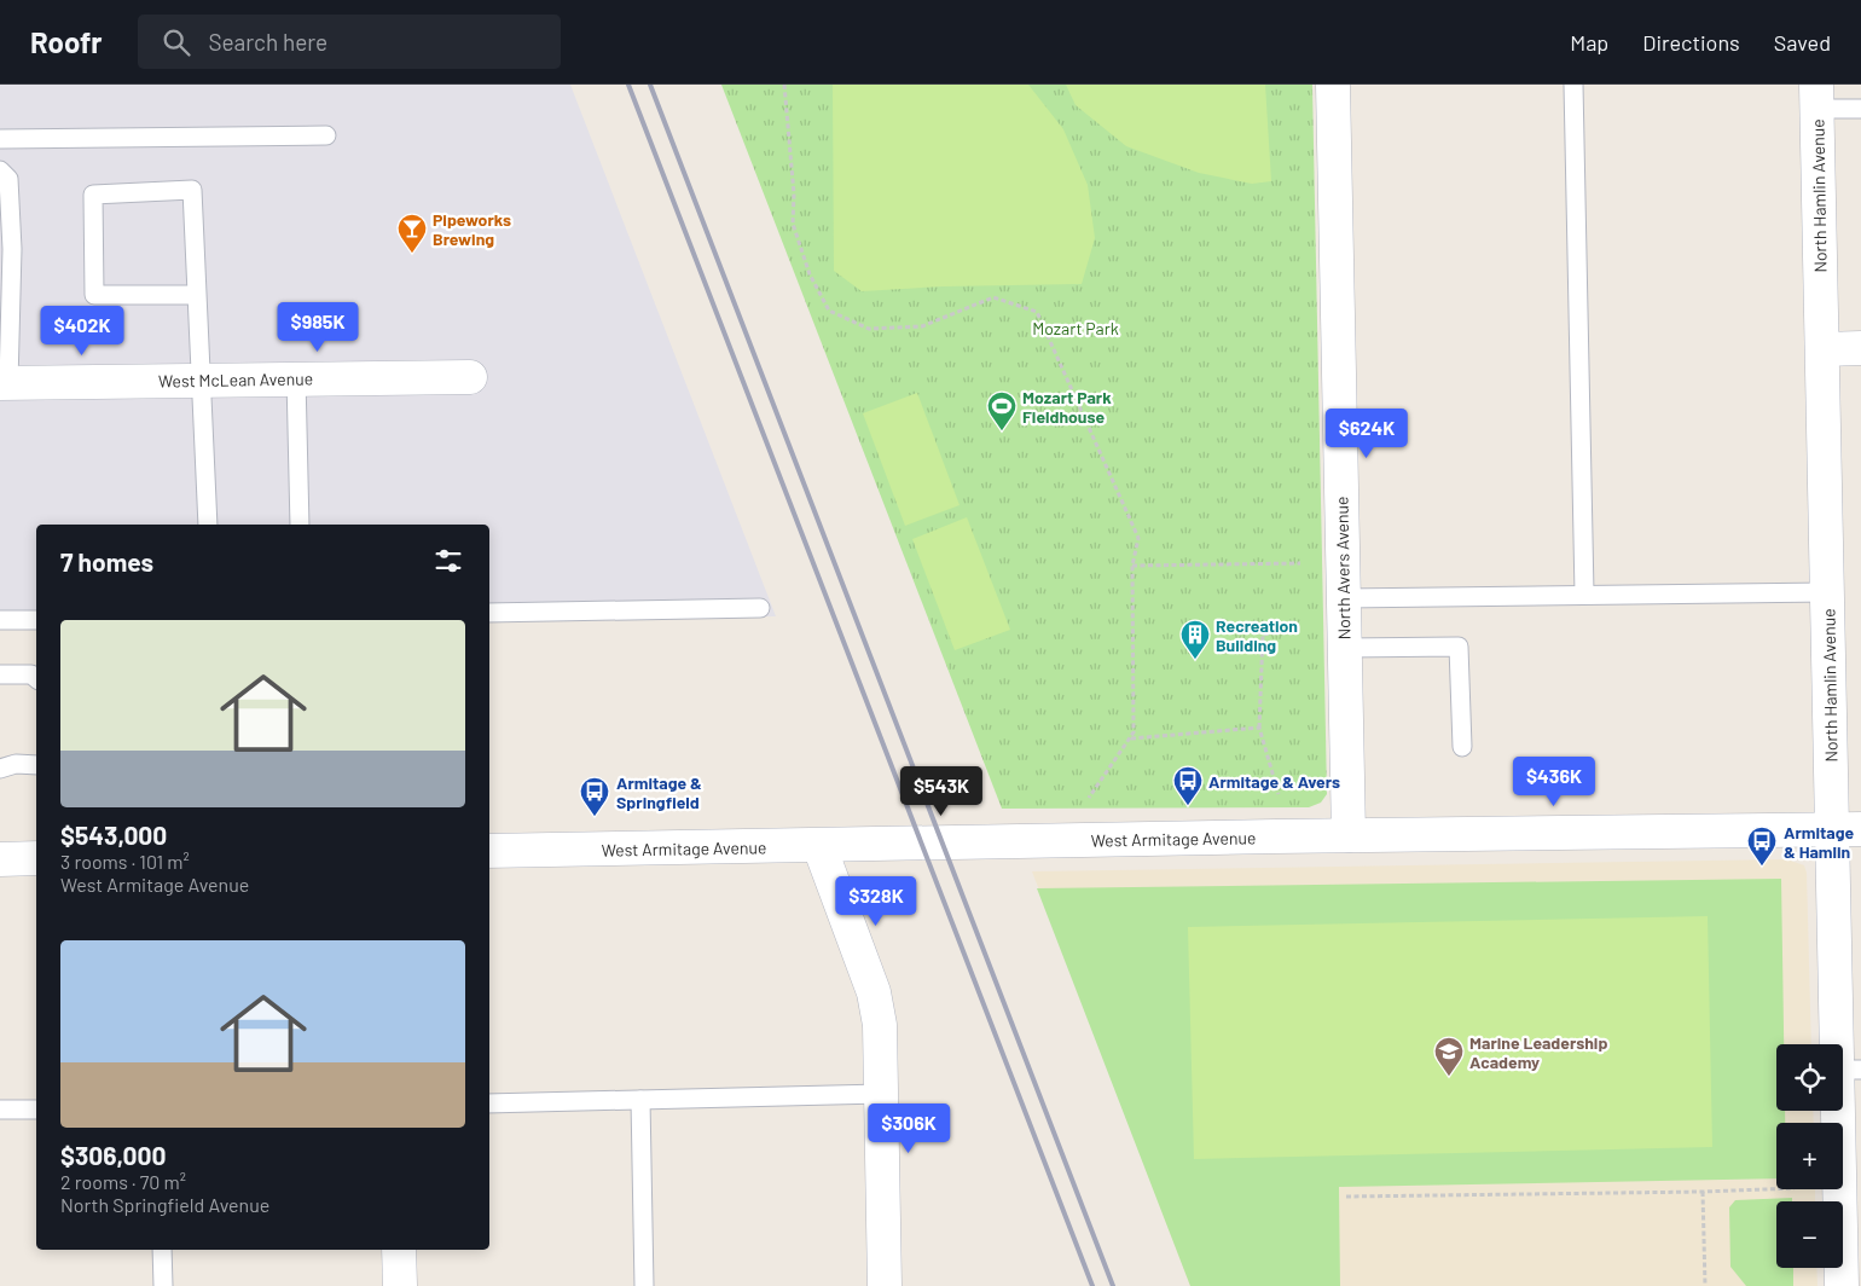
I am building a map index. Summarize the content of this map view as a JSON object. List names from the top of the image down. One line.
{"streets":{"street":["North Hamlin Avenue","West McLean Avenue","North Avers Avenue","West Armitage Avenue"]},"crossings":[["North Hamlin Avenue","West Armitage Avenue"],["North Avers Avenue","West Armitage Avenue"]],"parks":["Mozart Park"],"places":{"bar":["Pipeworks Brewing"],"sports":["Mozart Park Fieldhouse"],"building":["Recreation Building"],"bus stop":["Armitage & Avers","Armitage & Springfield","Armitage & Hamlin"],"school or university":["Marine Leadership Academy"]},"page":{"header":"Roofr","search":"Search here","nav":["Map","Directions","Saved"],"price":["$985K","$402K","$624K","$436K","$543K","$328K","$306K"],"heading":"7 homes","list":[{"name":"$543,000","note":"3 rooms · 101 m² · West Armitage Avenue"},{"name":"$306,000","note":"2 rooms · 70 m² · North Springfield Avenue"}],"map_buttons":["+","−"]}}
